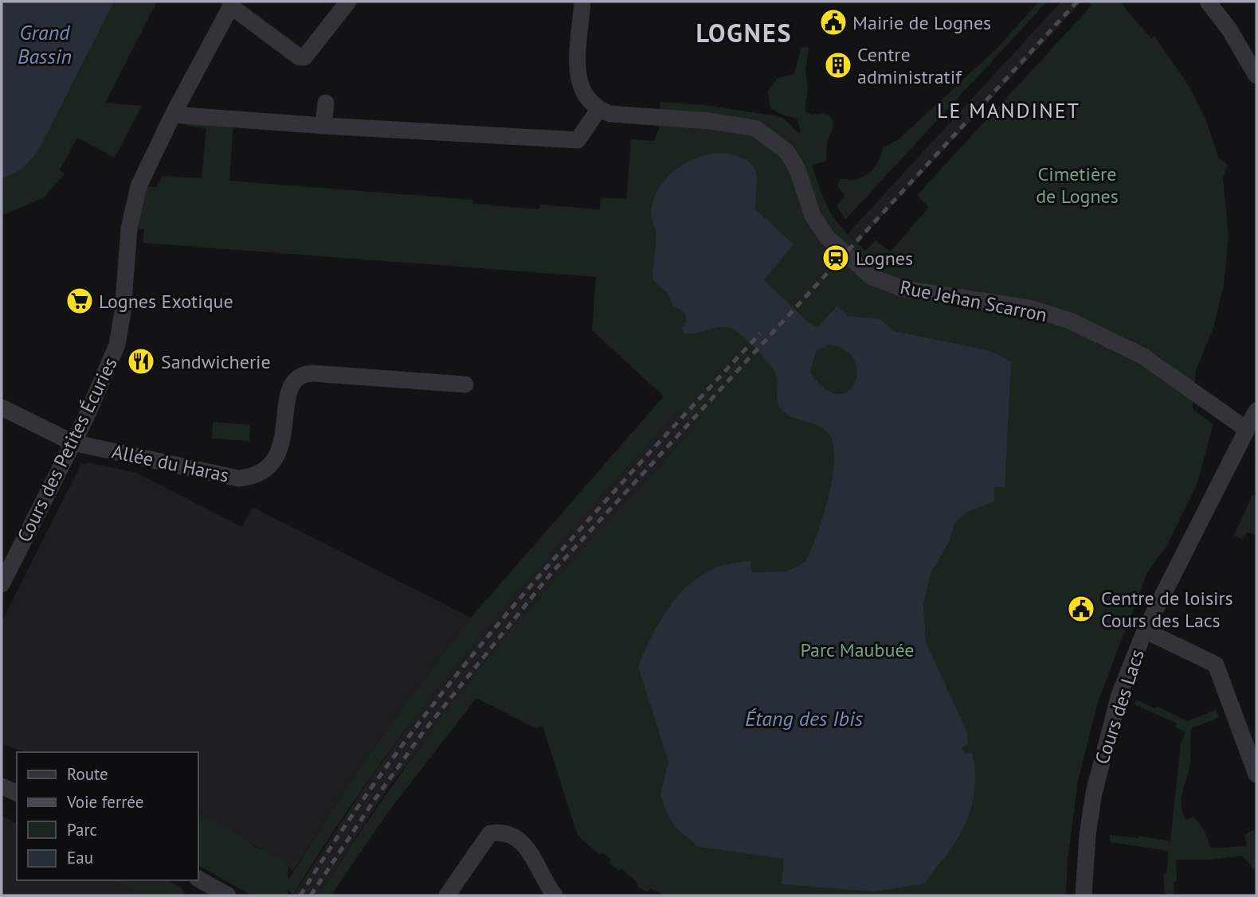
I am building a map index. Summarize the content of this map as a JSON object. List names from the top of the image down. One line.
{"streets":{"street":["Rue Jehan Scarron","Cours des Petites Écuries","Allée du Haras","Cours des Lacs"]},"crossings":[["Rue Jehan Scarron","Cours des Lacs"],["Cours des Petites Écuries","Allée du Haras"]],"districts":["LOGNES","LE MANDINET"],"water":["Grand Bassin","Étang des Ibis"],"parks":["Cimetière de Lognes","Parc Maubuée"],"places":{"public building":["Mairie de Lognes","Centre de loisirs Cours des Lacs"],"building":["Centre administratif"],"station":["Lognes"],"supermarket":["Lognes Exotique"],"restaurant":["Sandwicherie"]},"legend":["Route","Voie ferrée","Parc","Eau"]}
